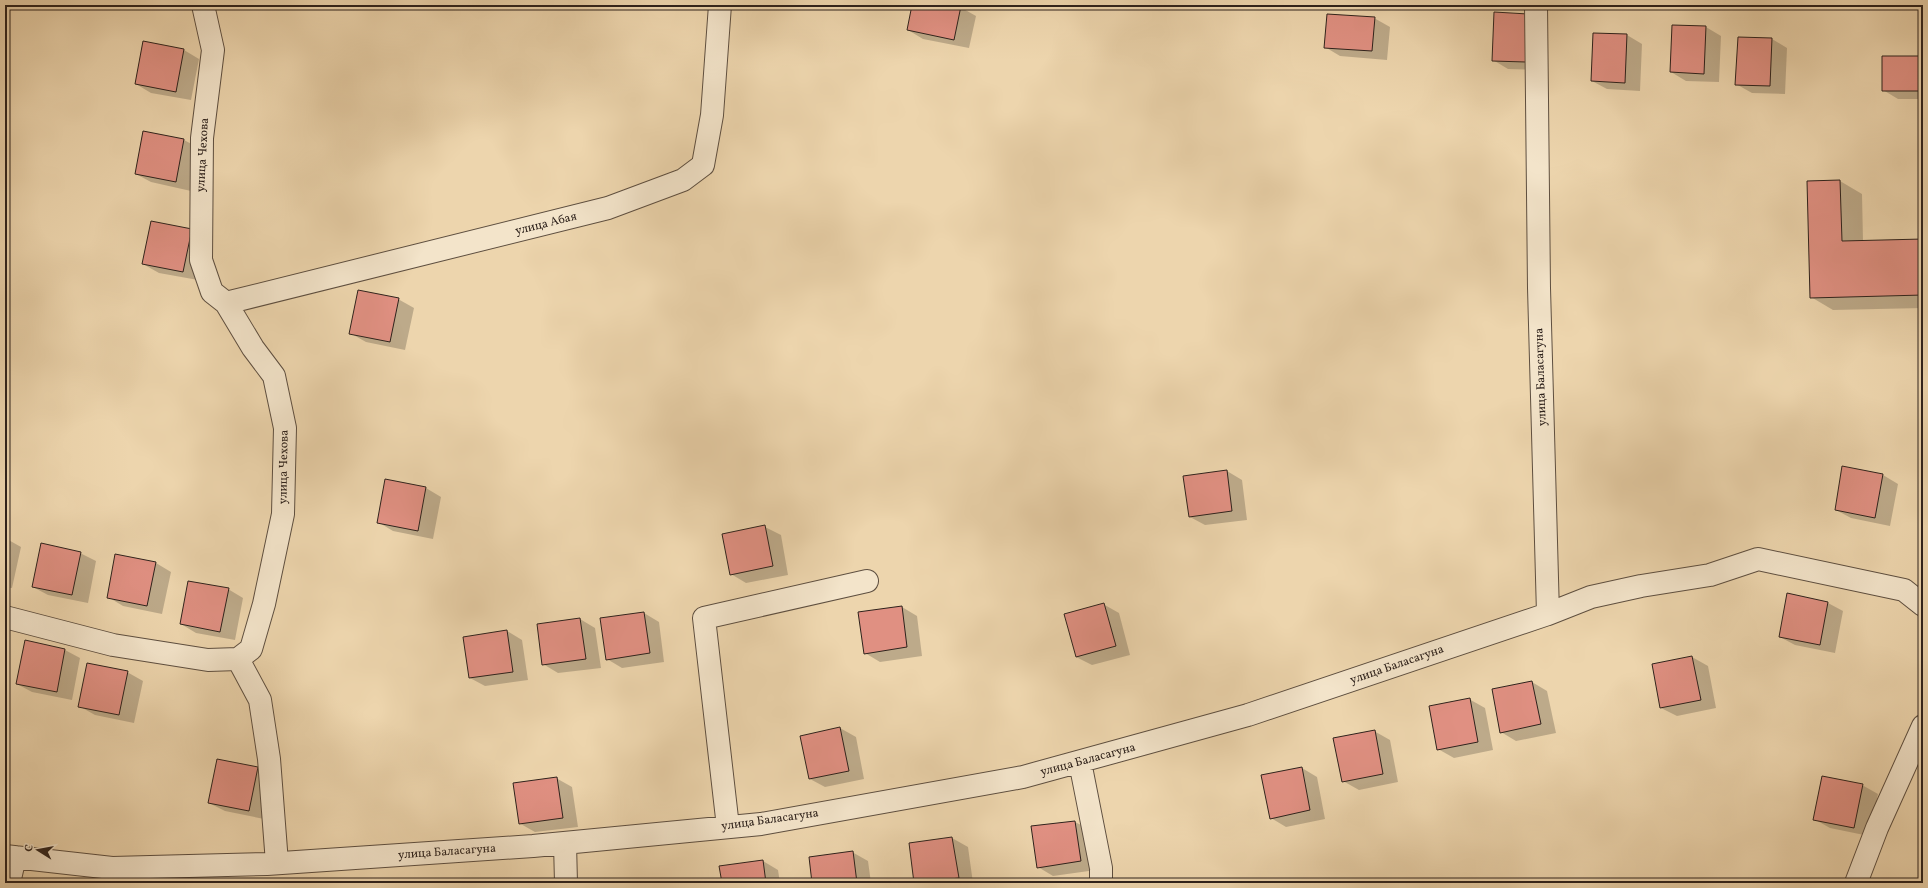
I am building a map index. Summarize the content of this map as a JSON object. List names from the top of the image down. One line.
{"streets":{"street":["улица Чехова","улица Абая","улица Баласагуна"]},"crossings":[["улица Чехова","улица Абая"]],"north":"left"}
